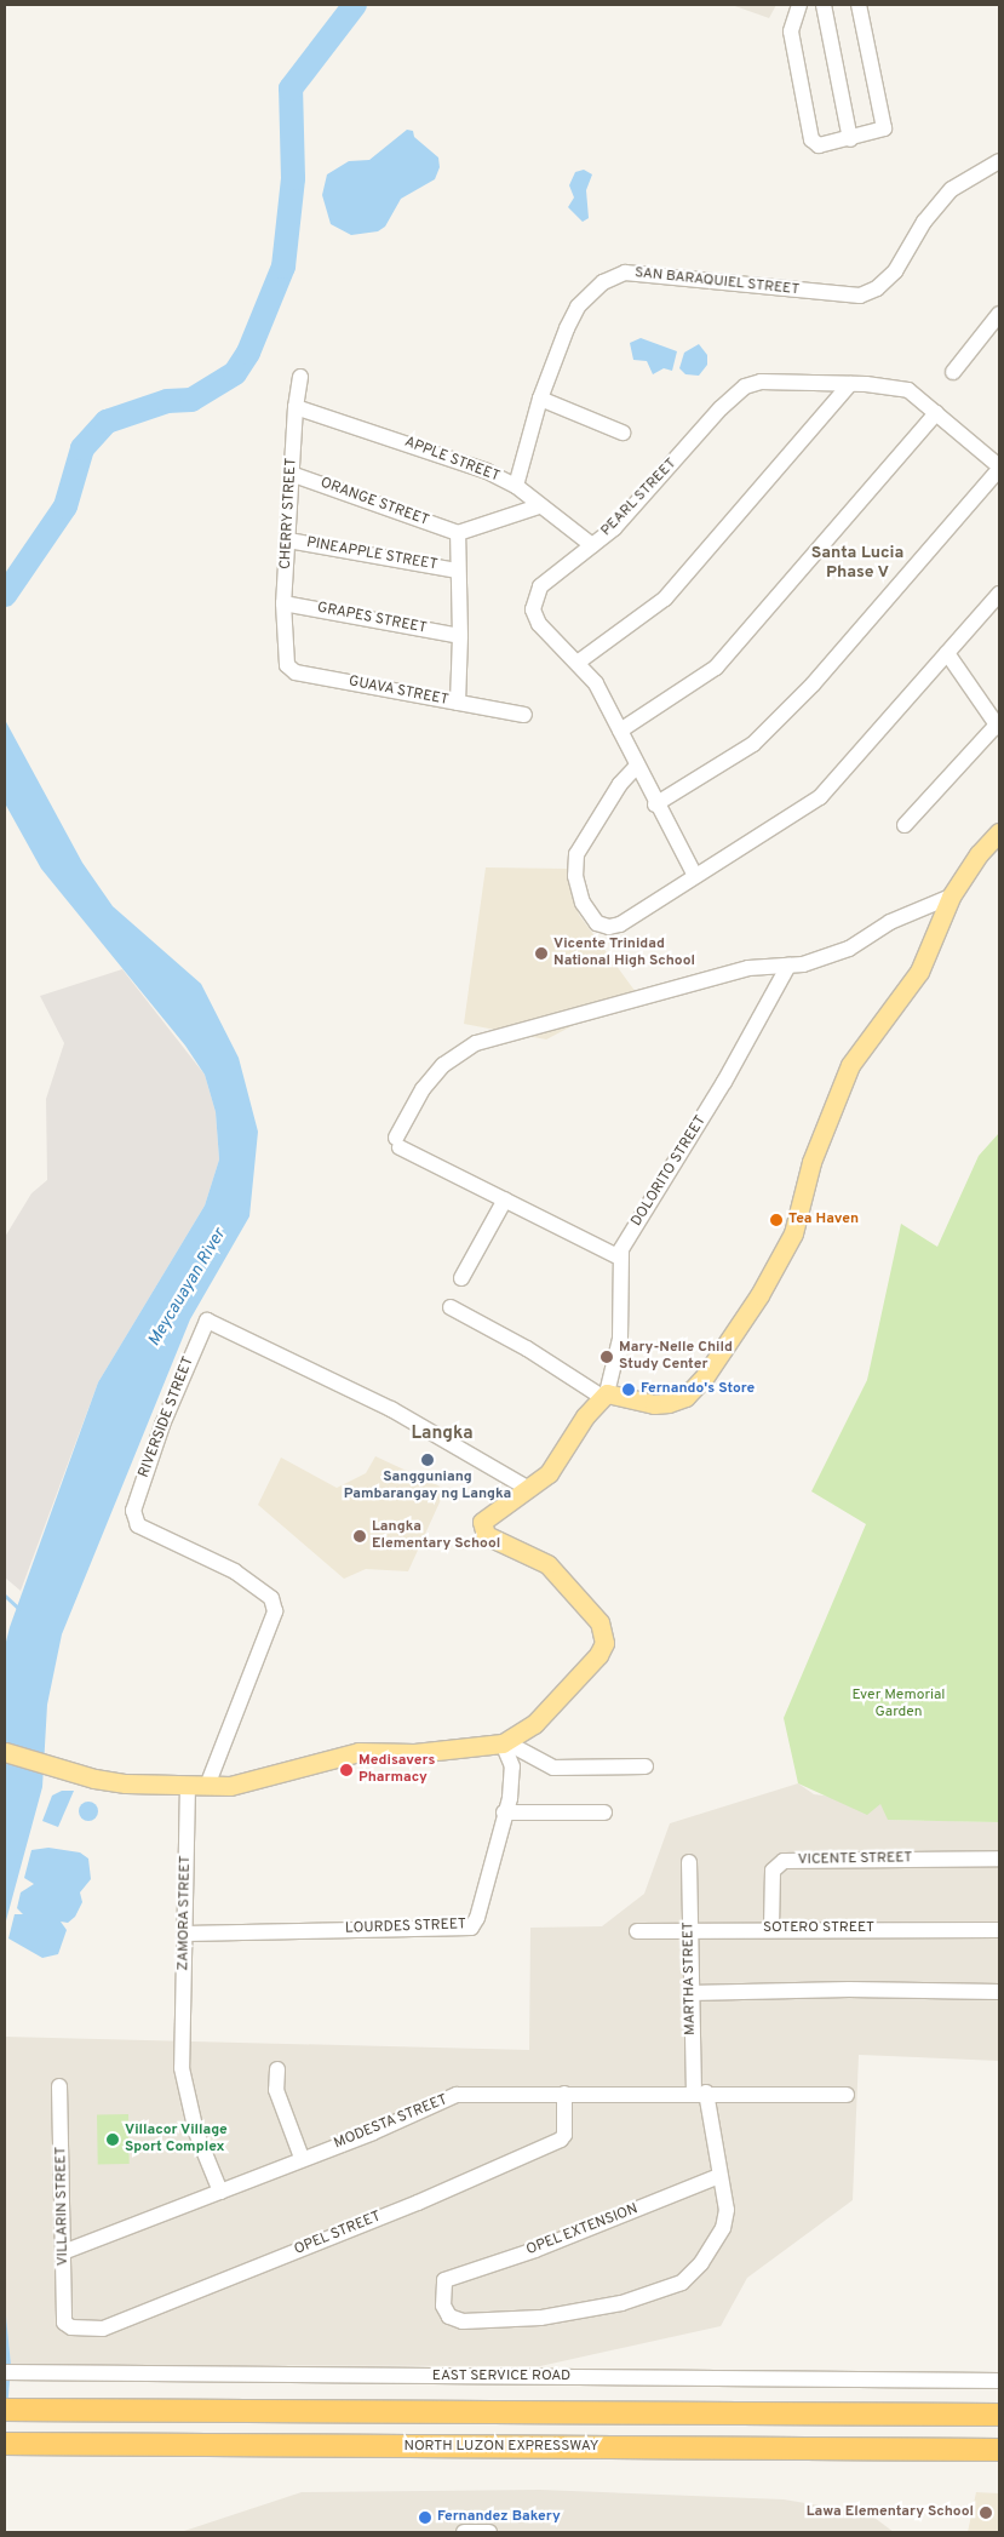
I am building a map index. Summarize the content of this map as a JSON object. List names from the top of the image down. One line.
{"streets":{"highway":["NORTH LUZON EXPRESSWAY"],"street":["SAN BARAQUIEL STREET","APPLE STREET","PEARL STREET","ORANGE STREET","CHERRY STREET","PINEAPPLE STREET","GRAPES STREET","GUAVA STREET","DOLORITO STREET","RIVERSIDE STREET","VICENTE STREET","ZAMORA STREET","LOURDES STREET","SOTERO STREET","MARTHA STREET","MODESTA STREET","VILLARIN STREET","OPEL EXTENSION","OPEL STREET","EAST SERVICE ROAD"]},"crossings":[["SAN BARAQUIEL STREET","APPLE STREET"],["APPLE STREET","PEARL STREET"],["APPLE STREET","CHERRY STREET"],["ORANGE STREET","CHERRY STREET"],["CHERRY STREET","PINEAPPLE STREET"],["CHERRY STREET","GRAPES STREET"],["CHERRY STREET","GUAVA STREET"],["VICENTE STREET","SOTERO STREET"],["ZAMORA STREET","LOURDES STREET"],["ZAMORA STREET","MODESTA STREET"],["SOTERO STREET","MARTHA STREET"],["MARTHA STREET","MODESTA STREET"],["MARTHA STREET","OPEL EXTENSION"],["MODESTA STREET","VILLARIN STREET"],["MODESTA STREET","OPEL STREET"],["VILLARIN STREET","OPEL STREET"]],"districts":["Santa Lucia Phase V","Langka"],"water":["Meycauayan River"],"parks":["Ever Memorial Garden"],"places":["Vicente Trinidad National High School","Tea Haven","Mary-Nelle Child Study Center","Fernando's Store","Sangguniang Pambarangay ng Langka","Langka Elementary School","Medisavers Pharmacy","Villacor Village Sport Complex","Lawa Elementary School","Fernandez Bakery"]}
